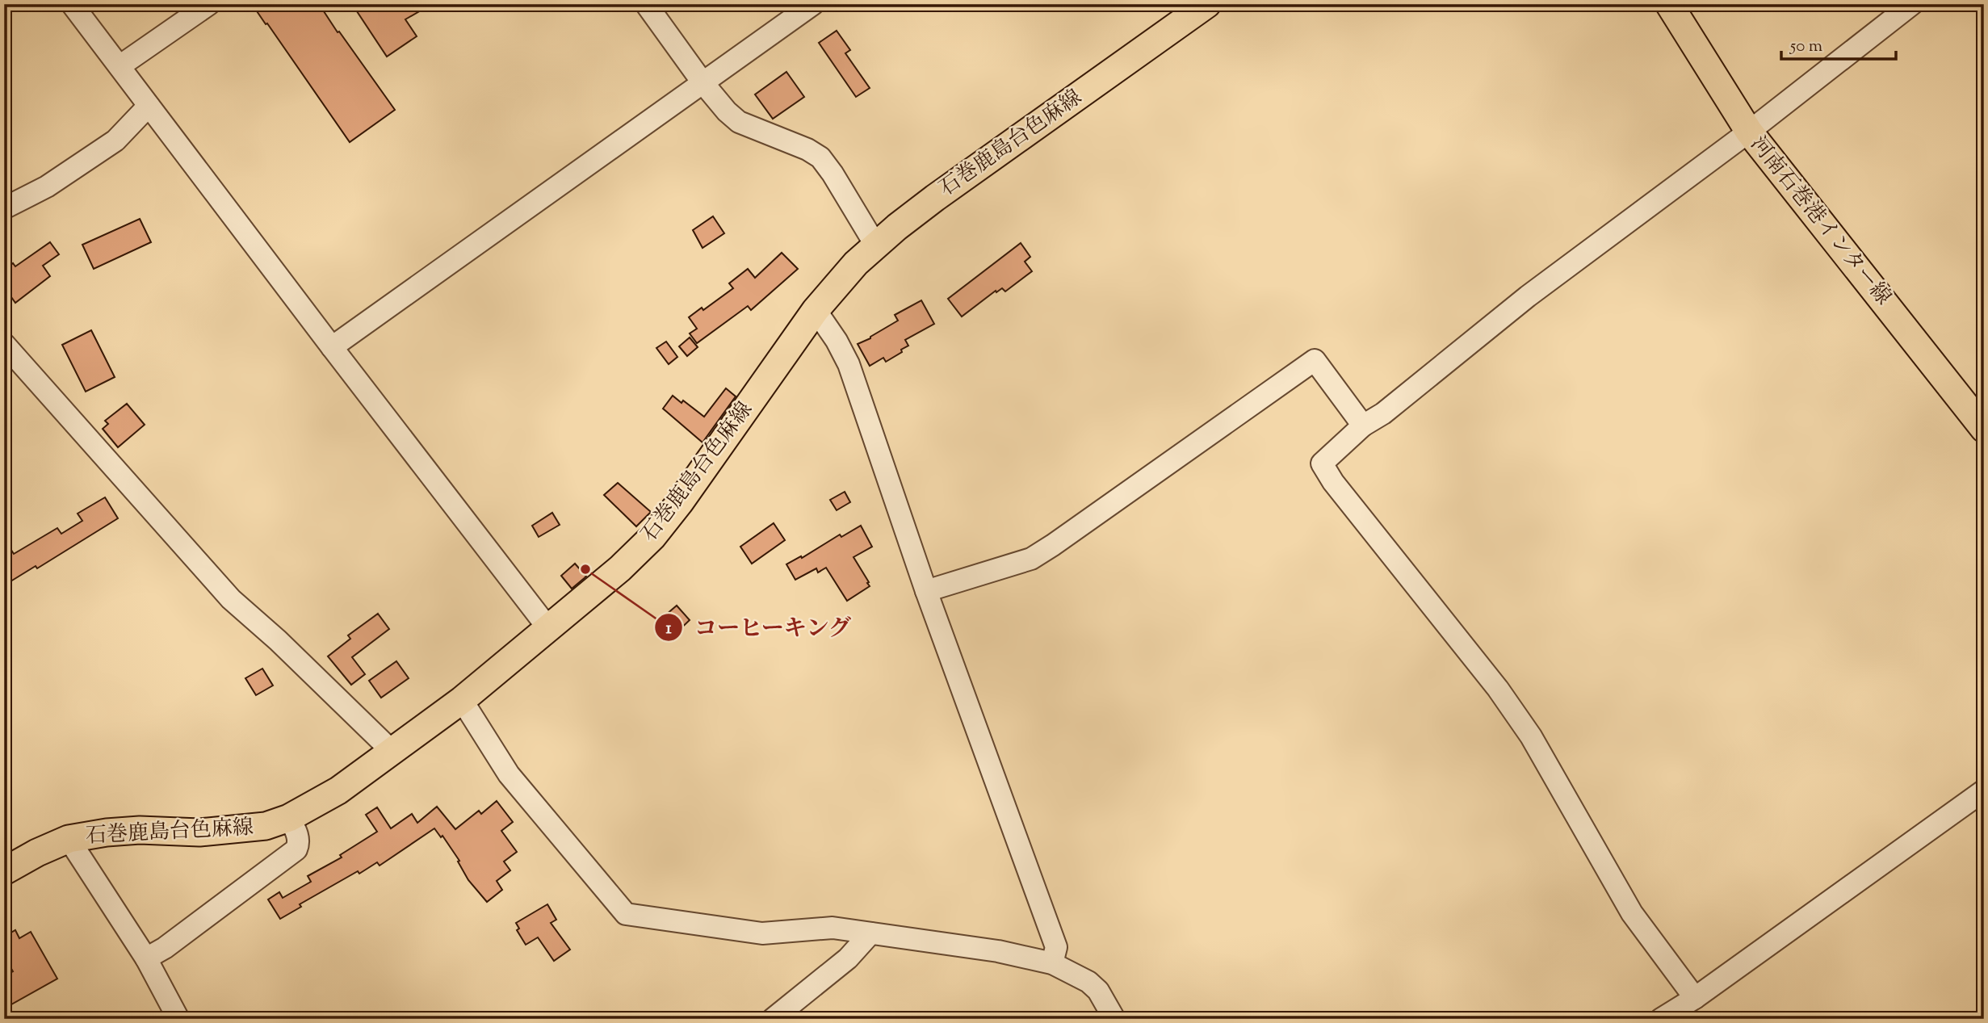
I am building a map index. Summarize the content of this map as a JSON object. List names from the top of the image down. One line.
{"streets":{"main road":["石巻鹿島台色麻線","河南石巻港インター線"]},"places":["コーヒーキング"],"scale_bar":"50 m"}
